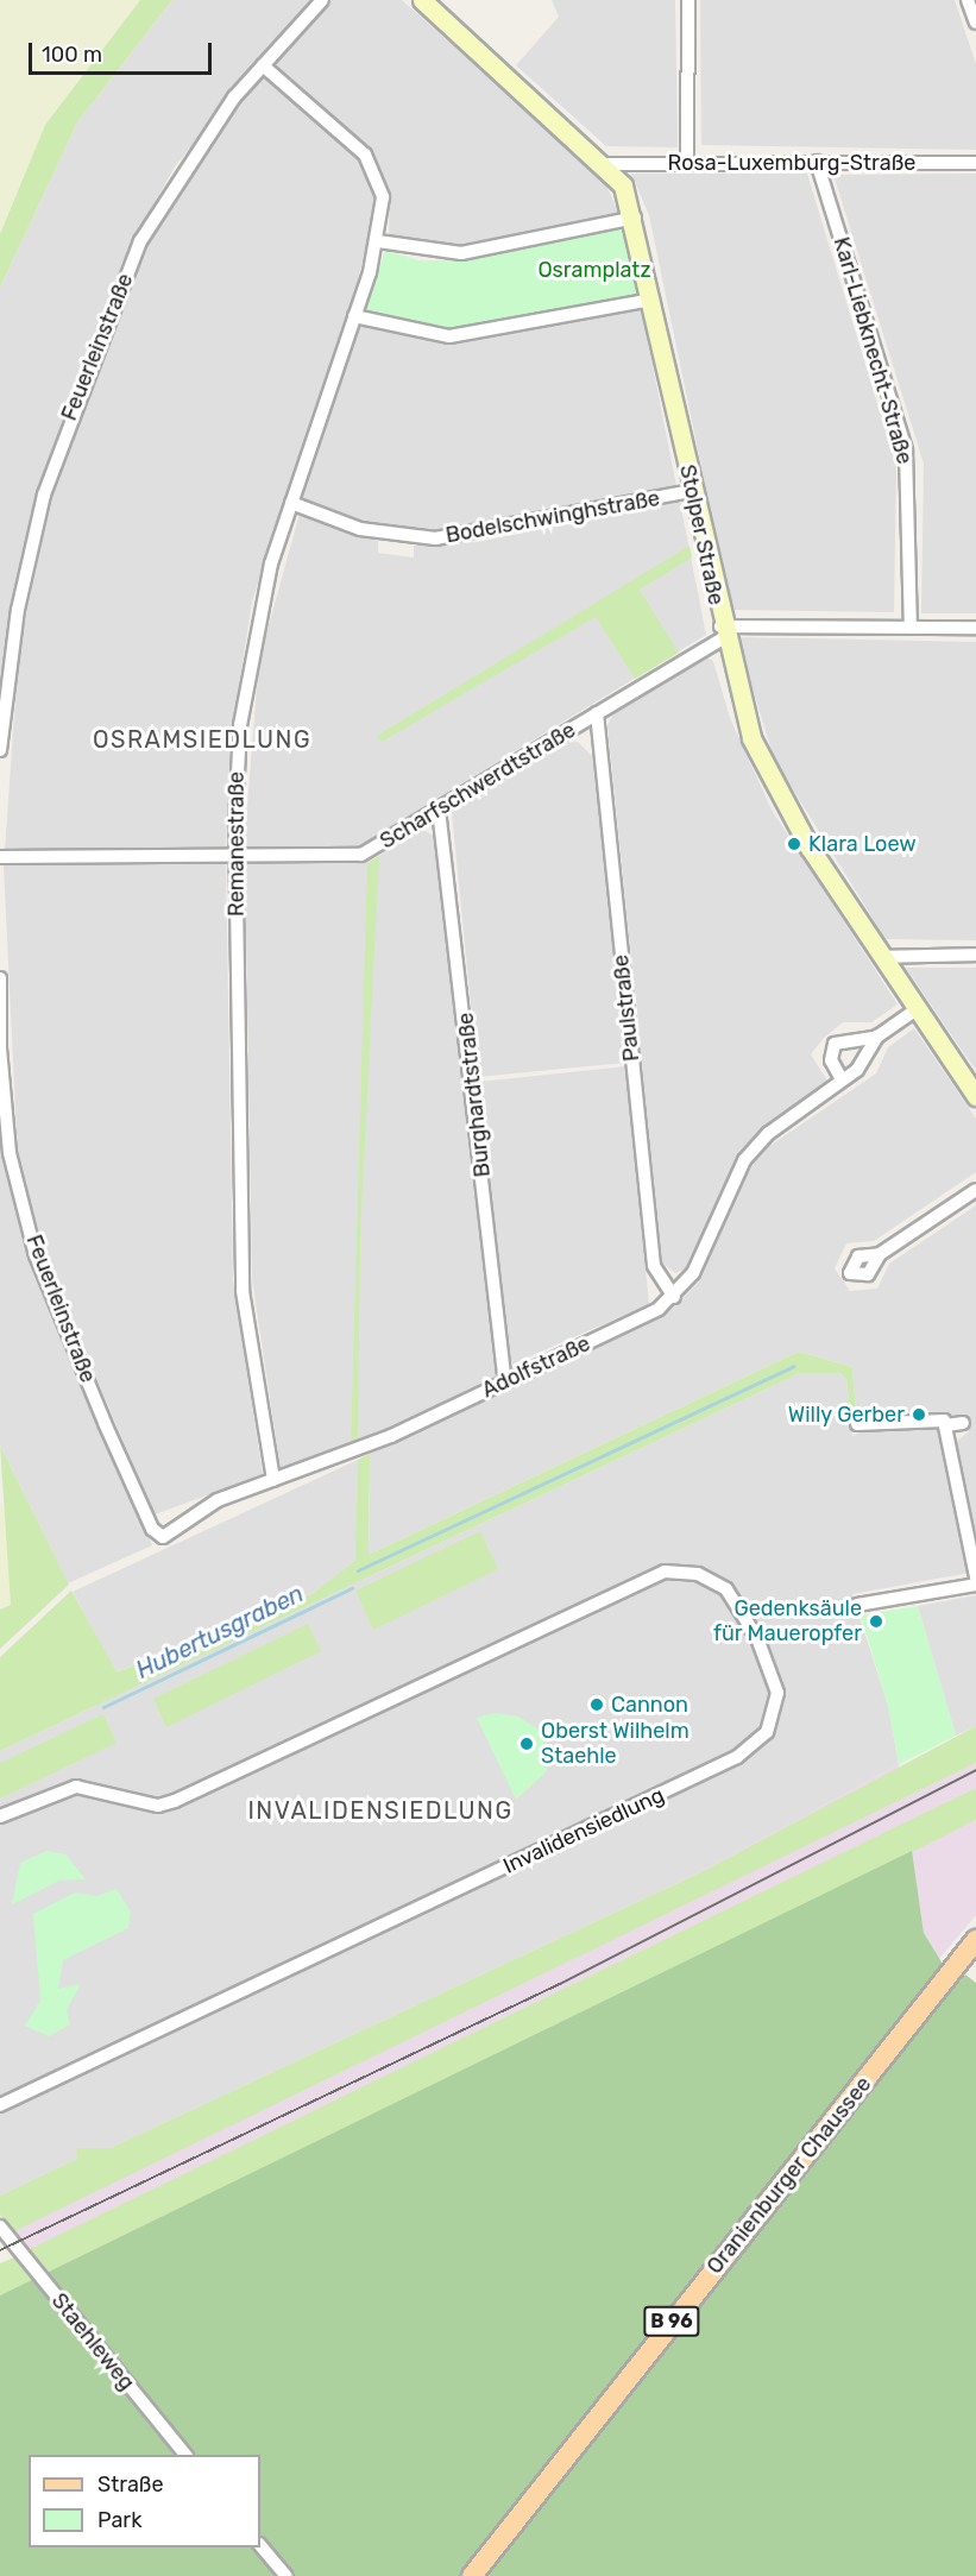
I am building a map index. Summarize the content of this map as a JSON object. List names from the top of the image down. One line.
{"streets":{"main road":["Stolper Straße","Oranienburger Chaussee","B 96"],"street":["Rosa-Luxemburg-Straße","Feuerleinstraße","Karl-Liebknecht-Straße","Bodelschwinghstraße","Scharfschwerdtstraße","Remanestraße","Paulstraße","Burghardtstraße","Adolfstraße","Invalidensiedlung","Staehleweg"]},"crossings":[["Rosa-Luxemburg-Straße","Karl-Liebknecht-Straße"],["Rosa-Luxemburg-Straße","Stolper Straße"],["Feuerleinstraße","Remanestraße"],["Feuerleinstraße","Adolfstraße"],["Bodelschwinghstraße","Stolper Straße"],["Bodelschwinghstraße","Remanestraße"],["Stolper Straße","Scharfschwerdtstraße"],["Scharfschwerdtstraße","Remanestraße"],["Scharfschwerdtstraße","Paulstraße"],["Scharfschwerdtstraße","Burghardtstraße"],["Remanestraße","Adolfstraße"],["Paulstraße","Adolfstraße"],["Burghardtstraße","Adolfstraße"]],"districts":["OSRAMSIEDLUNG","INVALIDENSIEDLUNG"],"water":["Hubertusgraben"],"parks":["Osramplatz"],"places":["Klara Loew","Willy Gerber","Gedenksäule für Maueropfer","Cannon","Oberst Wilhelm Staehle"],"legend":["Straße","Park"],"scale_bar":"100 m"}
